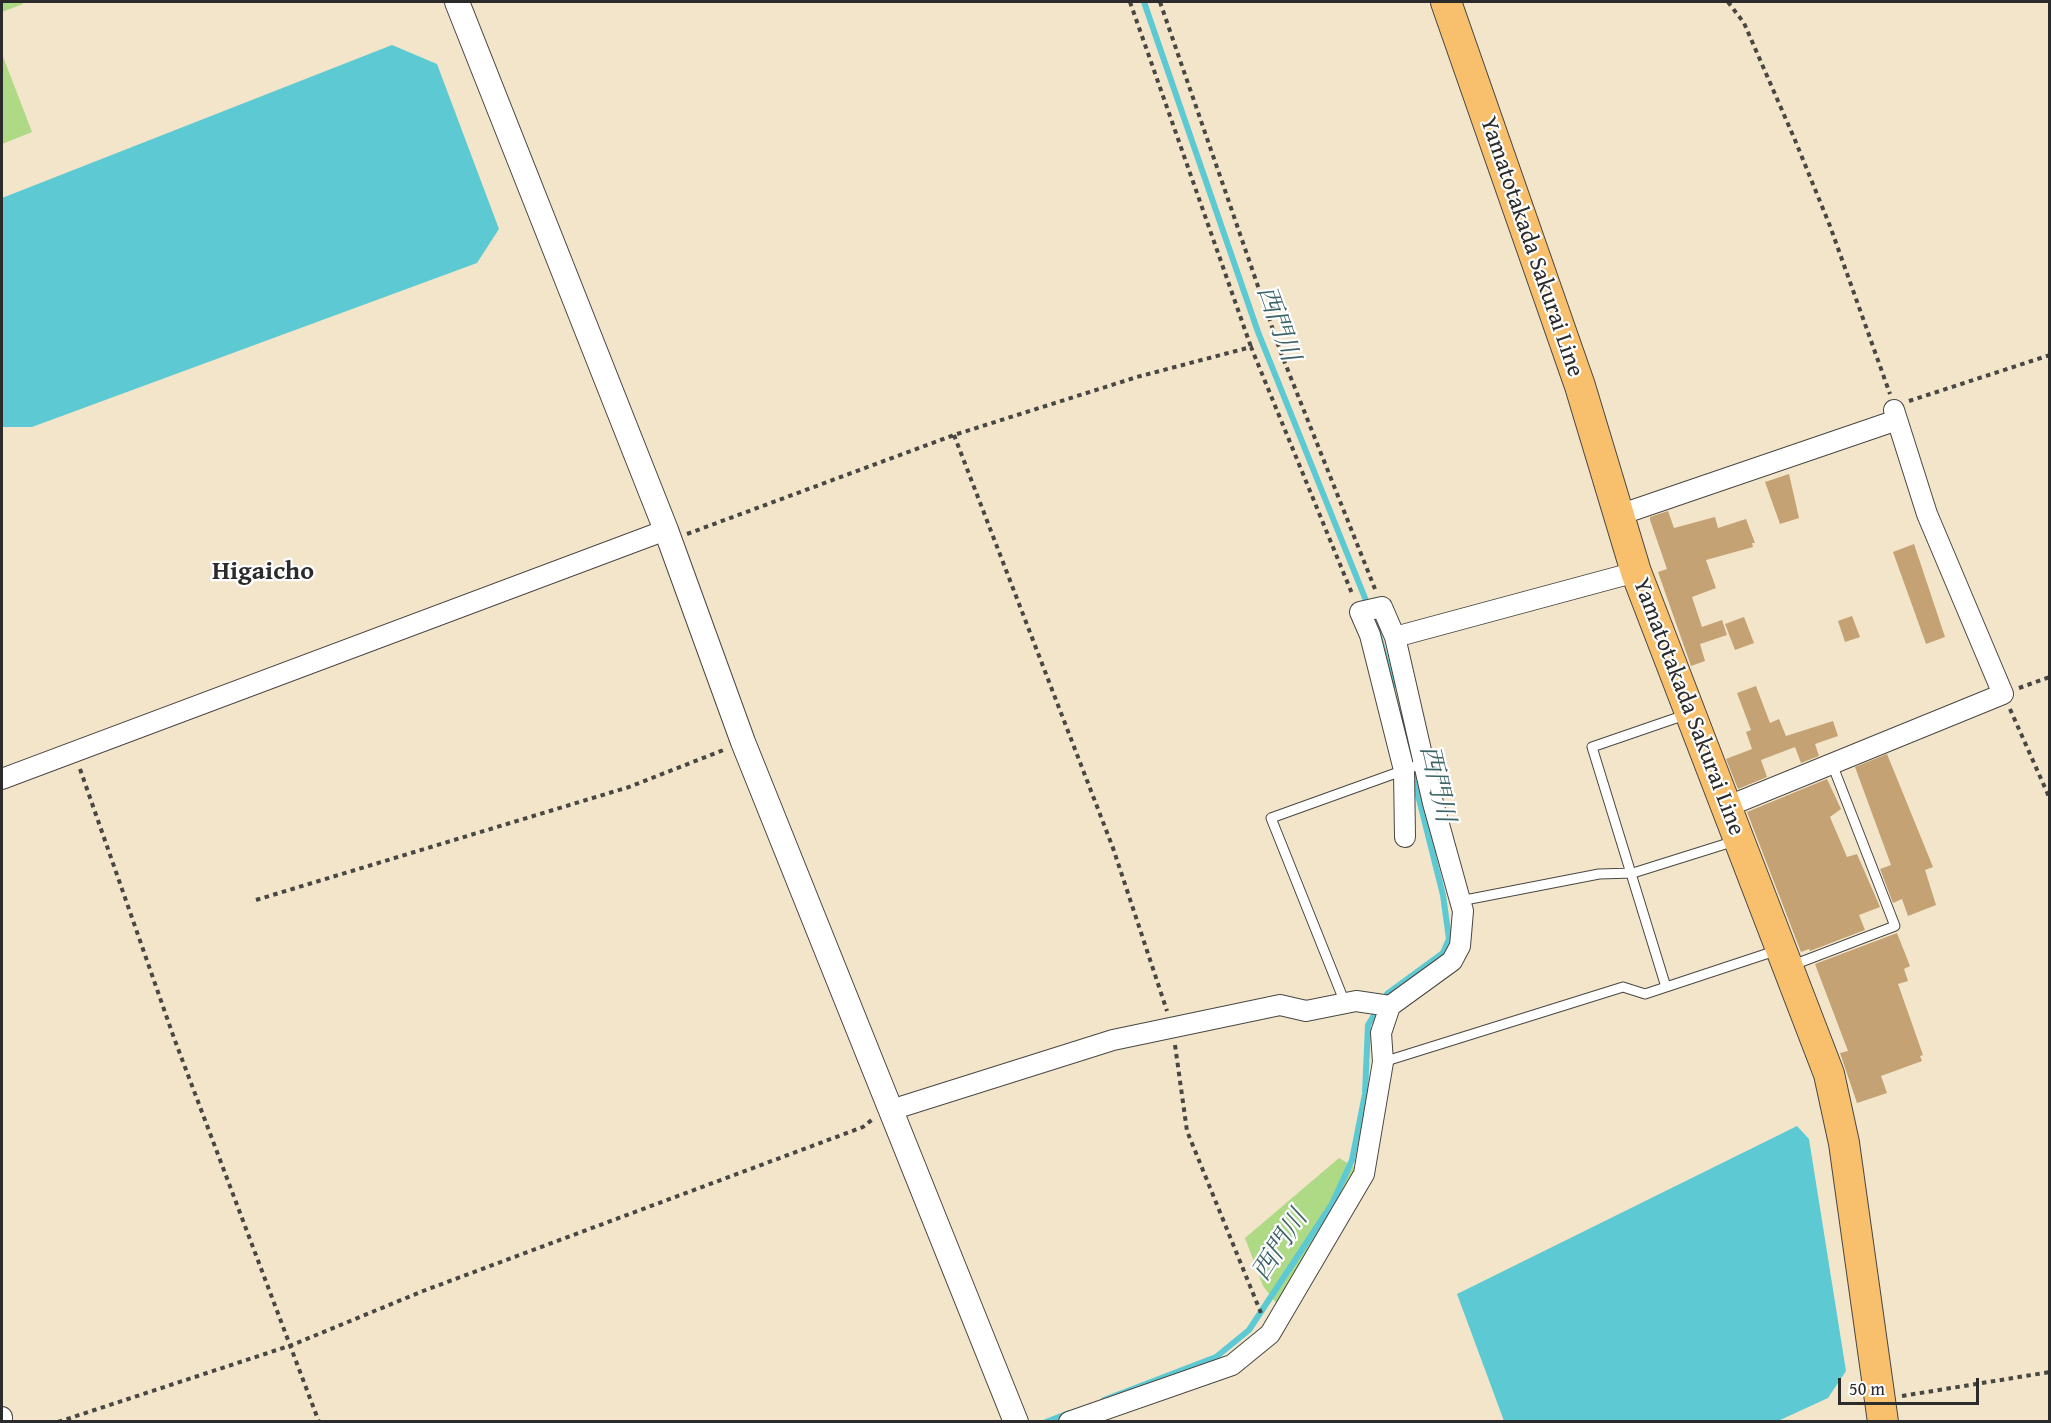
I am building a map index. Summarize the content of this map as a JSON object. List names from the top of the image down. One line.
{"streets":{"main road":["Yamatotakada Sakurai Line"]},"districts":["Higaicho"],"water":["西門川"],"scale_bar":"50 m"}
